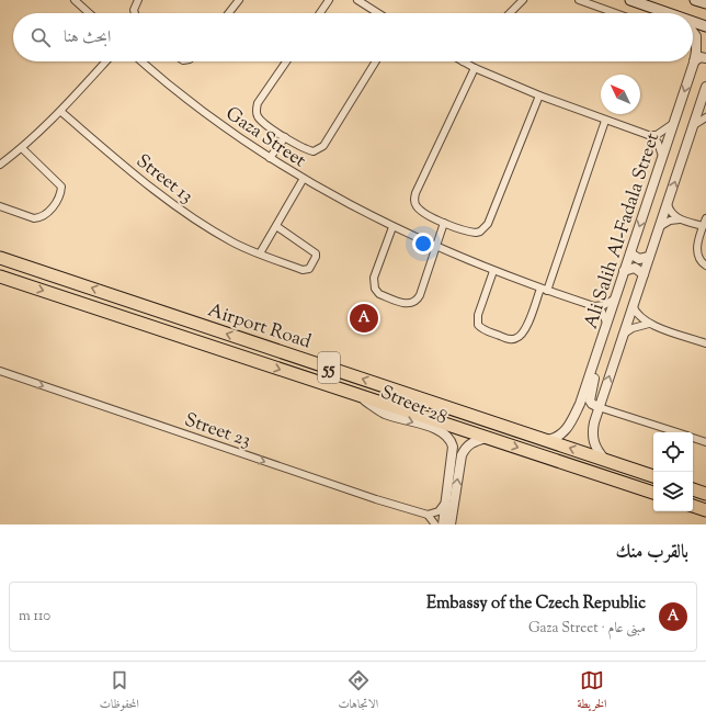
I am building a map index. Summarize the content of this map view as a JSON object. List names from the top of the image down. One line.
{"streets":{"highway":["Airport Road","55"],"street":["Gaza Street","Street 13","Ali Salih Al-Fadala Street","Street 28","Street 23"]},"crossings":[["Ali Salih Al-Fadala Street","Airport Road"],["Airport Road","Street 28"]],"one_way":["Street 28","Street 23"],"north":"top left","page":{"search":"ابحث هنا","pins":"A","heading":"بالقرب منك","list":[{"mark":"A","name":"Embassy of the Czech Republic","note":"مبنى عام · Gaza Street","value":"110 m"}],"nav":["الخريطة","الاتجاهات","المحفوظات"]}}
